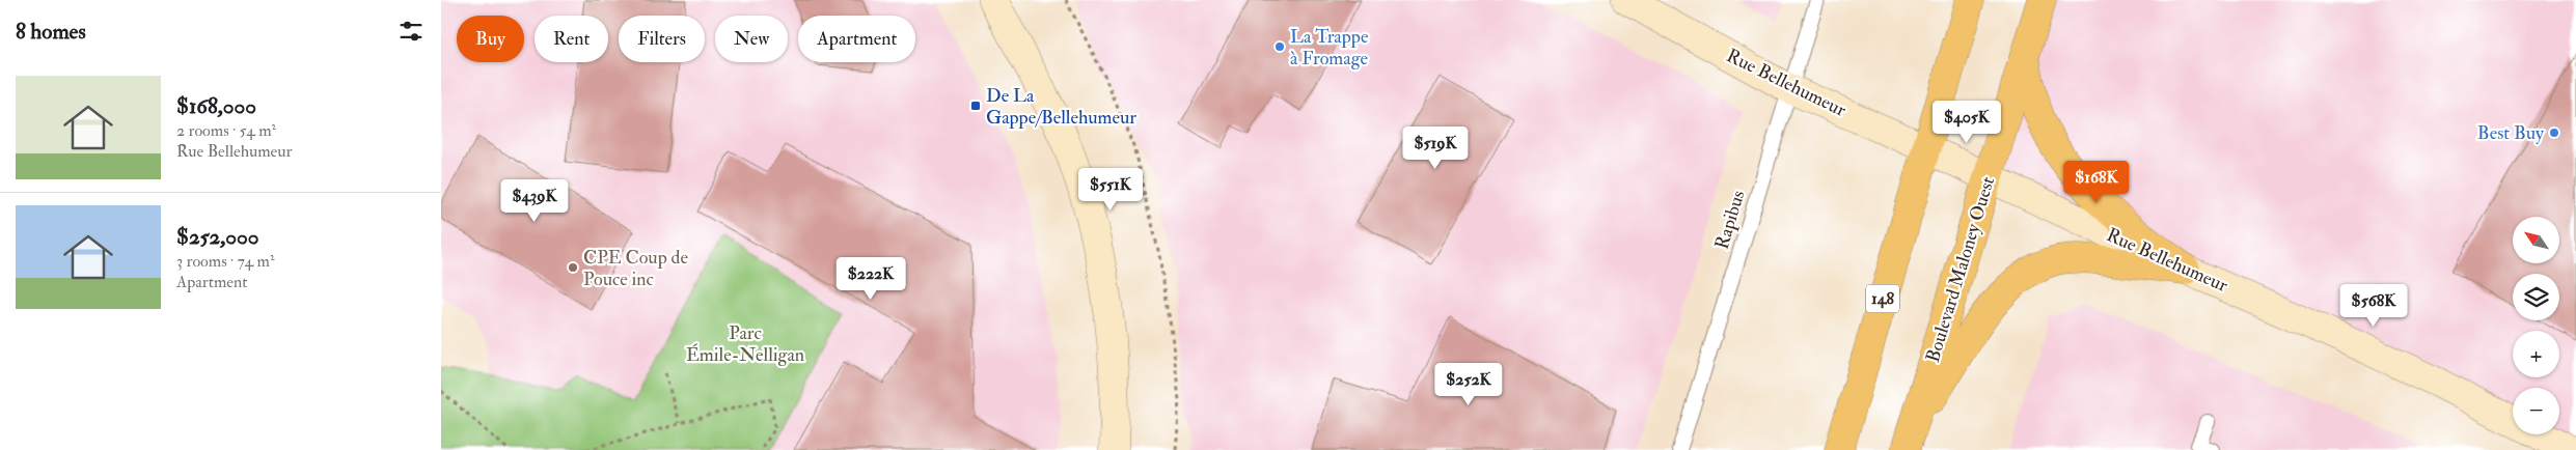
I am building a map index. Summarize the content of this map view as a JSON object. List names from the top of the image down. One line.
{"streets":{"main road":["Boulevard Maloney Ouest","148"],"street":["Rue Bellehumeur"],"lane":["Rapibus"]},"crossings":[["Rue Bellehumeur","Rapibus"],["Rue Bellehumeur","Boulevard Maloney Ouest"],["Rue Bellehumeur","148"]],"parks":["Parc Émile-Nelligan"],"places":{"other":["La Trappe à Fromage","Best Buy","CPE Coup de Pouce inc"],"transit":["De La Gappe/Bellehumeur"]},"north":"top left","page":{"heading":"8 homes","chip":["Buy","Rent","Filters","New","Apartment"],"list":[{"name":"$168,000","note":"2 rooms · 54 m² · Rue Bellehumeur"},{"name":"$252,000","note":"3 rooms · 74 m² · Apartment"}],"price":["$405K","$519K","$168K","$551K","$439K","$222K","$568K","$252K"],"map_buttons":["+","−"]}}
